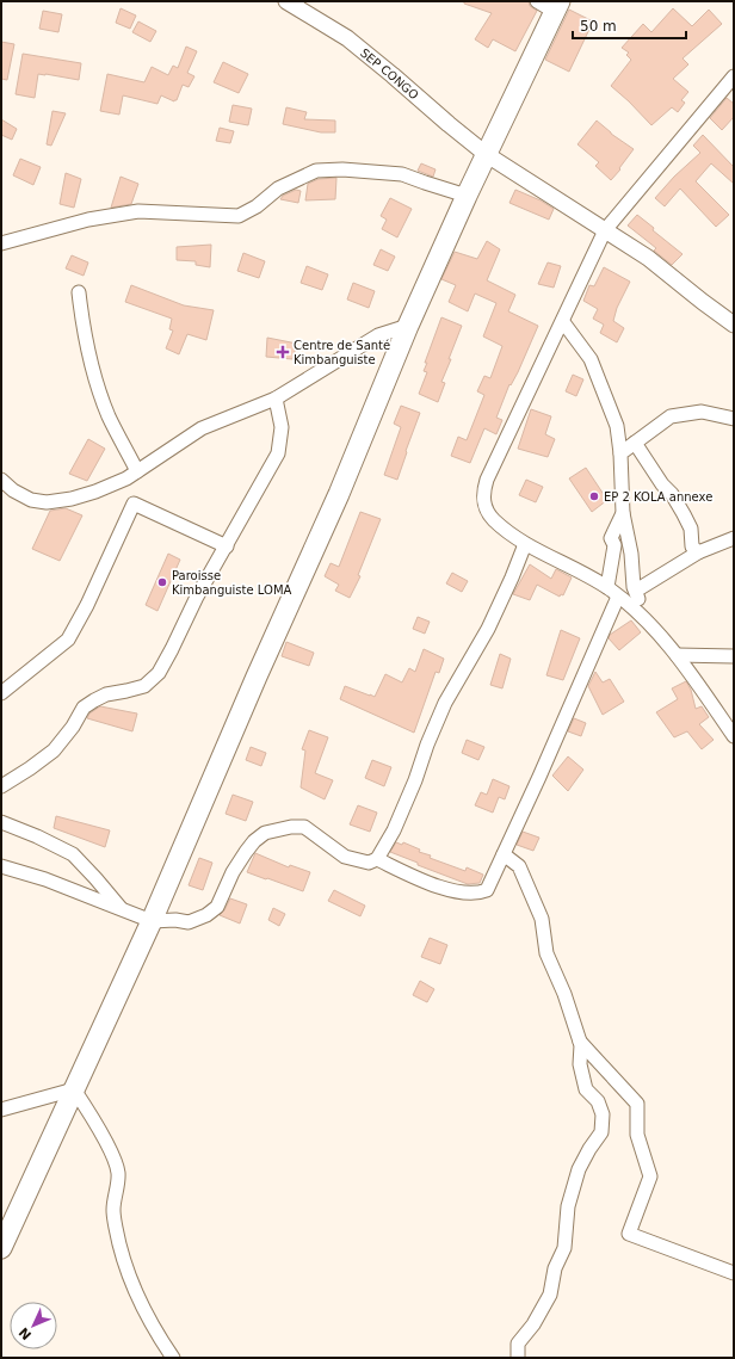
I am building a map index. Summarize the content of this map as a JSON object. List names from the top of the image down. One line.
{"streets":{"street":["SEP CONGO"]},"places":{"health":["Centre de Santé Kimbanguiste"],"other":["EP 2 KOLA annexe","Paroisse Kimbanguiste LOMA"]},"scale_bar":"50 m","north":"bottom left"}
